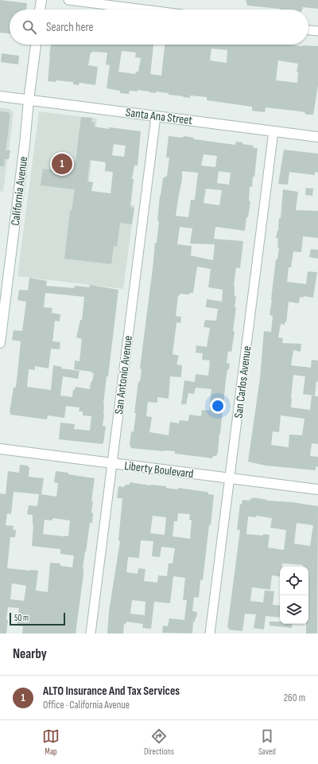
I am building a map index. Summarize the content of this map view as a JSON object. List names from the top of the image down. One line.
{"streets":{"street":["Santa Ana Street","California Avenue","San Antonio Avenue","San Carlos Avenue","Liberty Boulevard"]},"crossings":[["Santa Ana Street","California Avenue"],["Santa Ana Street","San Antonio Avenue"],["Santa Ana Street","San Carlos Avenue"],["San Antonio Avenue","Liberty Boulevard"],["San Carlos Avenue","Liberty Boulevard"]],"scale_bar":"50 m","page":{"search":"Search here","pins":"1","scale":"50 m","heading":"Nearby","list":[{"mark":"1","name":"ALTO Insurance And Tax Services","note":"Office · California Avenue","value":"260 m"}],"nav":["Map","Directions","Saved"]}}
